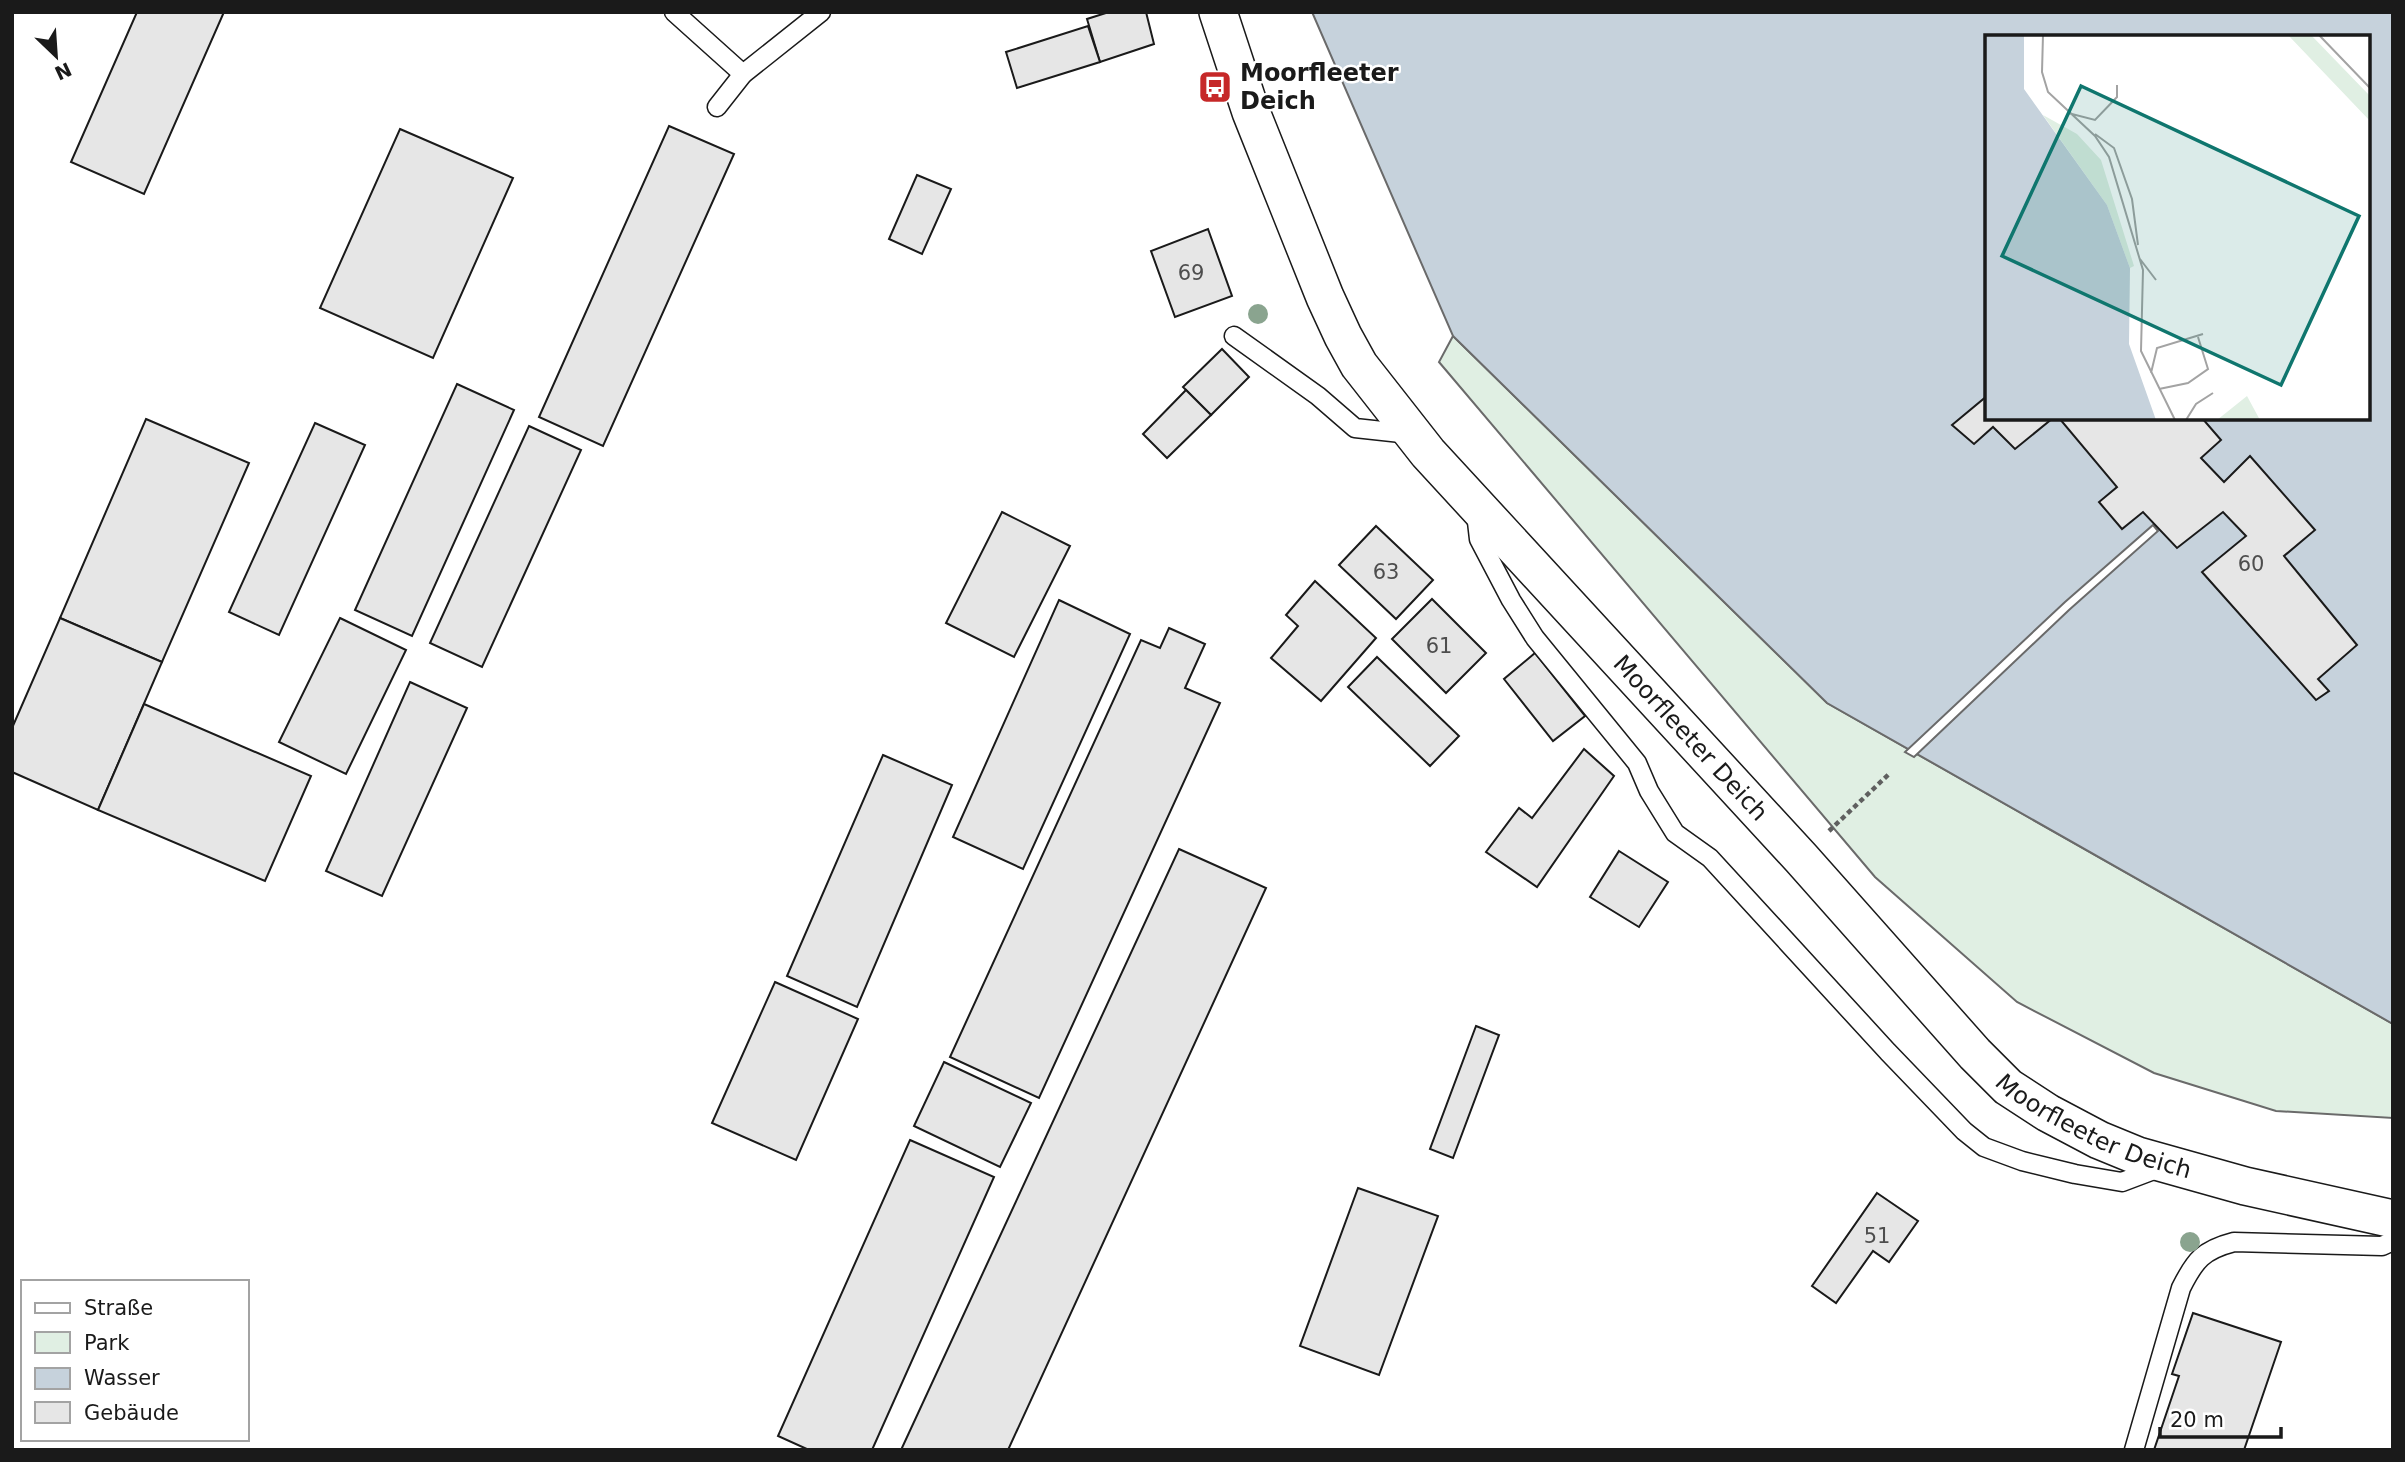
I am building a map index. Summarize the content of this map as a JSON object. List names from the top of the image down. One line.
{"streets":{"street":["Moorfleeter Deich"]},"places":{"bus stop":["Moorfleeter Deich"]},"house_numbers":["69","60","63","61","51"],"legend":["Straße","Park","Wasser","Gebäude"],"scale_bar":"20 m","north":"bottom right"}
